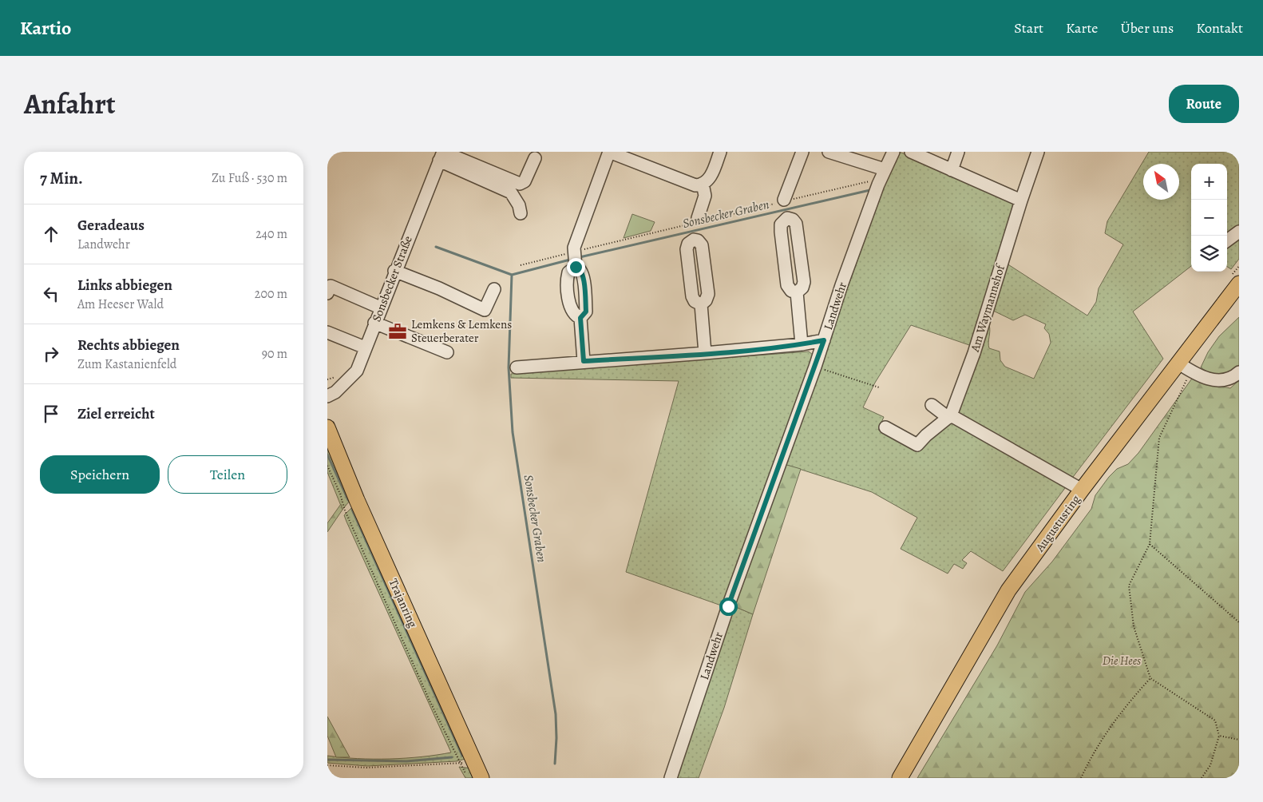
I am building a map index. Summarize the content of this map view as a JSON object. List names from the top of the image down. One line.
{"streets":{"main road":["Augustusring","Trajanring"],"street":["Sonsbecker Straße","Landwehr","Am Waymannshof"]},"water":["Sonsbecker Graben"],"parks":["Die Hees"],"places":{"office":["Lemkens & Lemkens Steuerberater"]},"north":"top left","page":{"header":"Kartio","nav":["Start","Karte","Über uns","Kontakt"],"title":"Anfahrt","buttons":["Route",["Speichern","Teilen"]],"heading":["7 Min.","Zu Fuß · 530 m"],"map_buttons":["+","−"],"list":[["Geradeaus","Landwehr","240 m"],["Links abbiegen","Am Heeser Wald","200 m"],["Rechts abbiegen","Zum Kastanienfeld","90 m"],"Ziel erreicht"]}}
